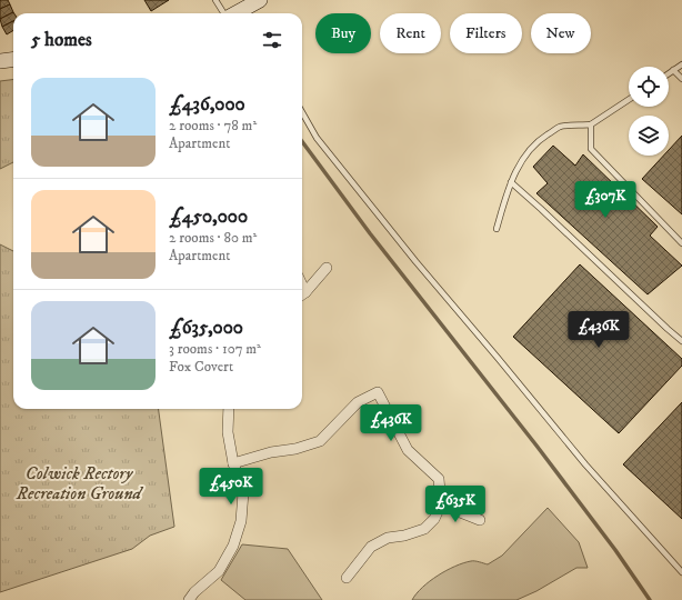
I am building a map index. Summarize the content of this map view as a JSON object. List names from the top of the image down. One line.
{"parks":["Colwick Rectory Recreation Ground"],"page":{"chip":["Buy","Rent","Filters","New"],"heading":"5 homes","list":[{"name":"£436,000","note":"2 rooms · 78 m² · Apartment"},{"name":"£450,000","note":"2 rooms · 80 m² · Apartment"},{"name":"£635,000","note":"3 rooms · 107 m² · Fox Covert"}],"price":["£307K","£436K","£436K","£450K","£635K"]}}
